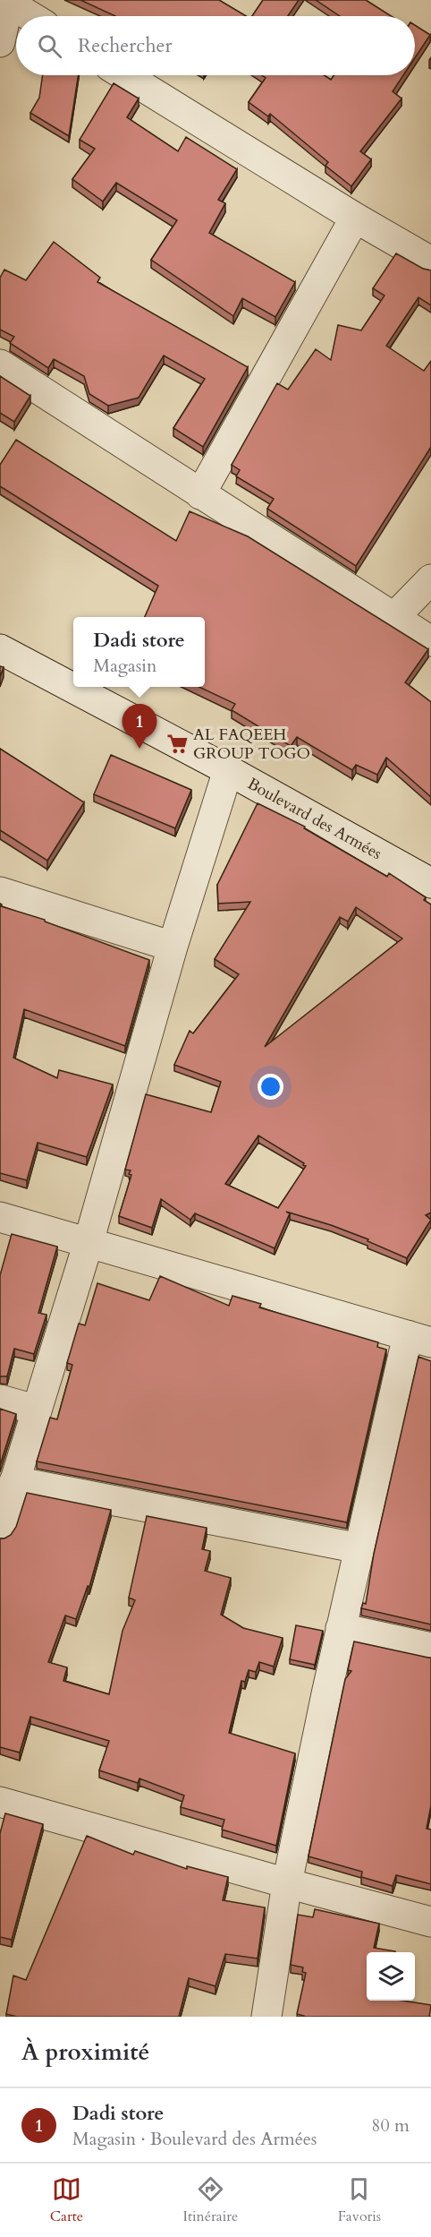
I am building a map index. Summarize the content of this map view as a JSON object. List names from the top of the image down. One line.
{"streets":{"street":["Boulevard des Armées"]},"places":{"supermarket":["AL FAQEEH GROUP TOGO"]},"page":{"search":"Rechercher","popup":["Dadi store","Magasin"],"pins":"1","heading":"À proximité","list":[{"mark":"1","name":"Dadi store","note":"Magasin · Boulevard des Armées","value":"80 m"}],"nav":["Carte","Itinéraire","Favoris"]}}
